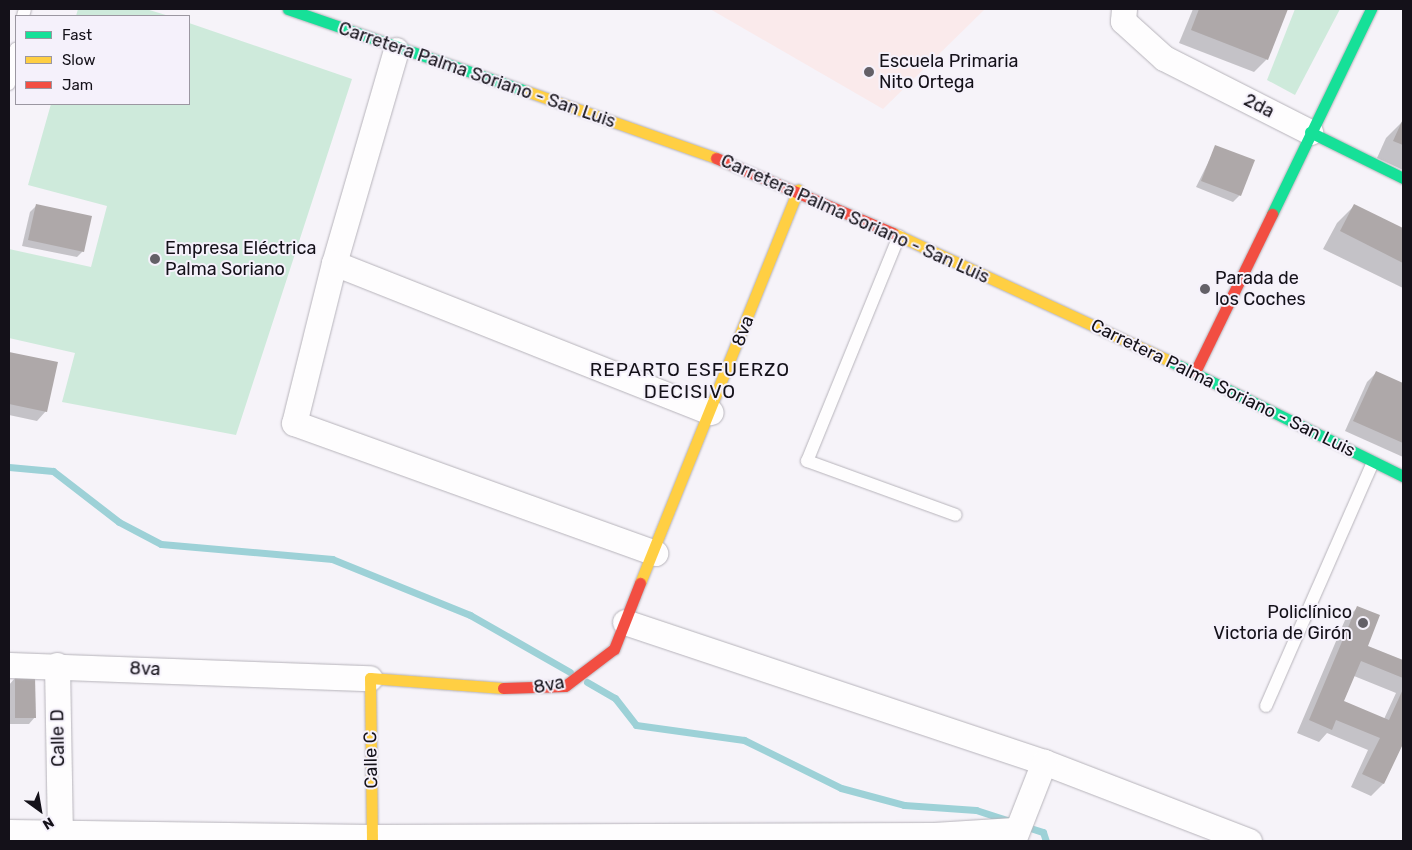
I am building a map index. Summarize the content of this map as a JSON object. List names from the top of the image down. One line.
{"streets":{"street":["Carretera Palma Soriano - San Luis","2da","8va","Calle D","Calle C"]},"crossings":[["Carretera Palma Soriano - San Luis","8va"],["8va","Calle D"],["8va","Calle C"]],"districts":["REPARTO ESFUERZO DECISIVO"],"places":["Escuela Primaria Nito Ortega","Empresa Eléctrica Palma Soriano","Parada de los Coches","Policlínico Victoria de Girón"],"legend":["Fast","Slow","Jam"],"north":"bottom right"}
